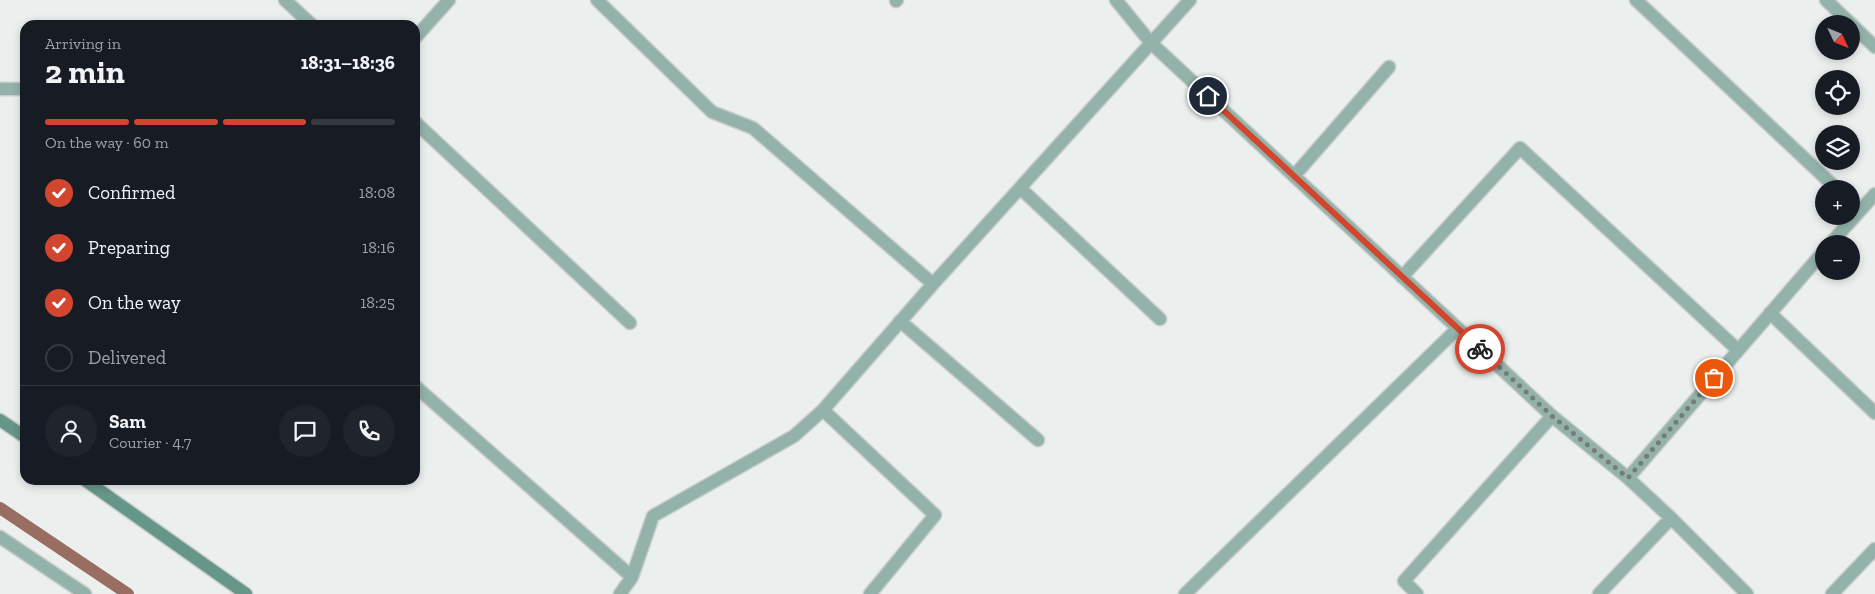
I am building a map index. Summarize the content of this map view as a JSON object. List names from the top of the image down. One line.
{"north":"bottom right","page":{"map_buttons":["+","−"],"heading":["2 min","Arriving in","18:31–18:36"],"panel":["Sam","Courier · 4.7"],"bar":"On the way · 60 m","list":[["Confirmed","18:08"],["Preparing","18:16"],["On the way","18:25"],"Delivered"]}}
